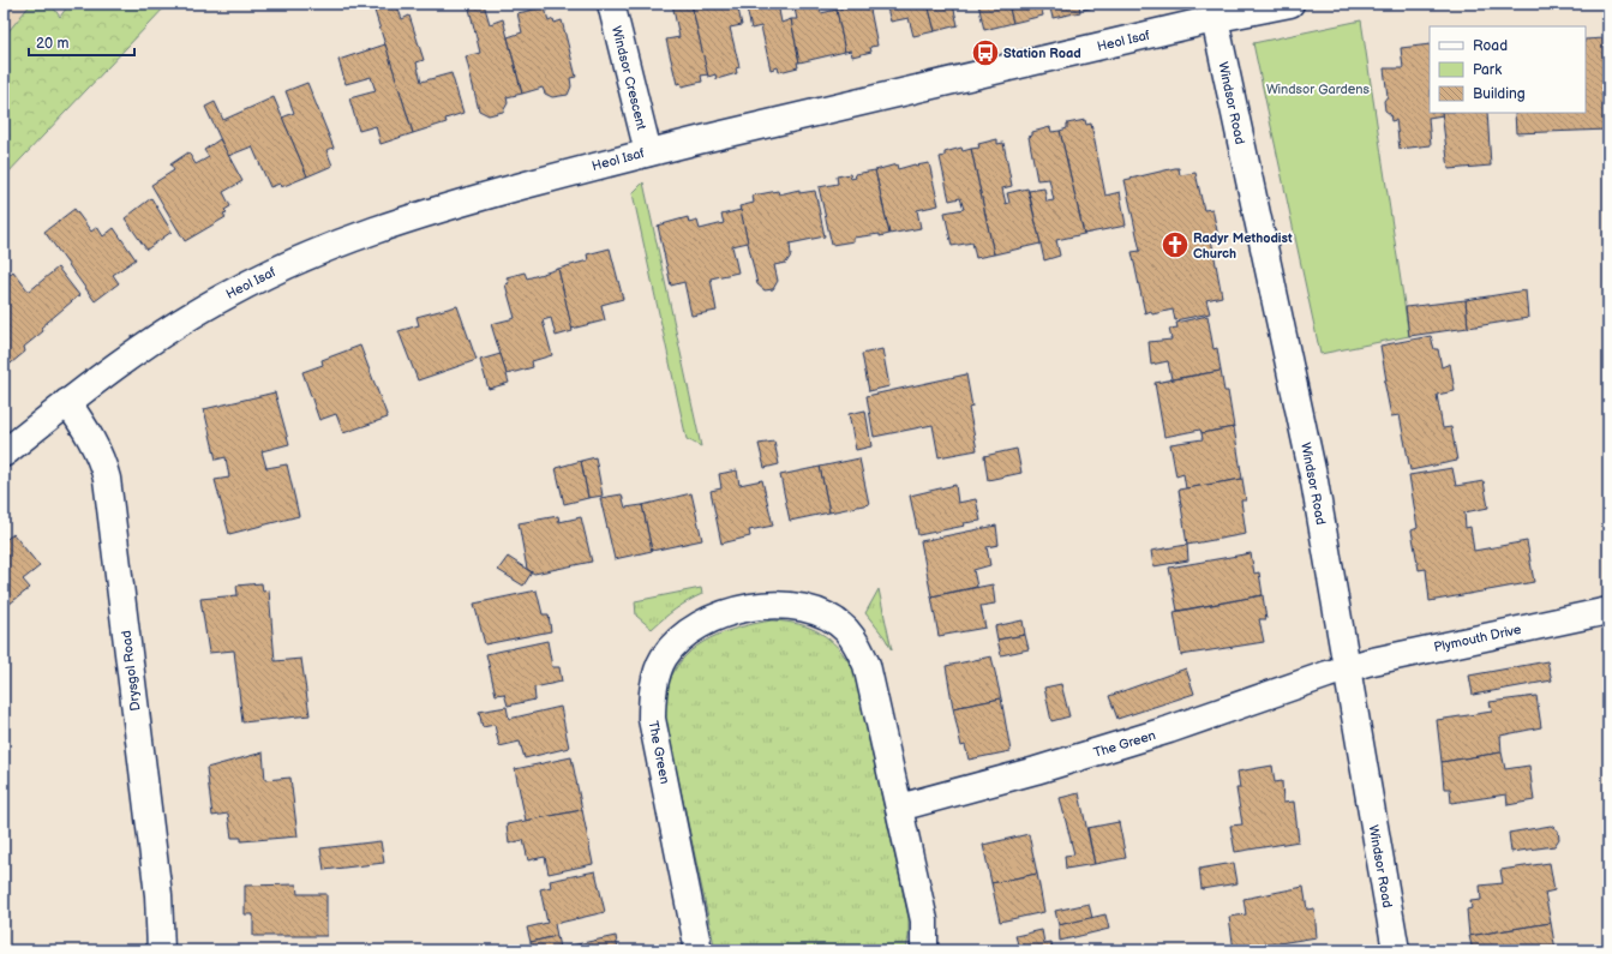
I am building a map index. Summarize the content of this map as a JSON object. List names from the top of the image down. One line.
{"streets":{"street":["Heol Isaf","Windsor Crescent","Windsor Road","Plymouth Drive","Drysgol Road","The Green"]},"crossings":[["Heol Isaf","Windsor Crescent"],["Heol Isaf","Windsor Road"],["Heol Isaf","Drysgol Road"],["Windsor Road","Plymouth Drive"],["Windsor Road","The Green"],["Plymouth Drive","The Green"]],"parks":["Windsor Gardens"],"places":{"bus stop":["Station Road"],"church":["Radyr Methodist Church"]},"legend":["Road","Park","Building"],"scale_bar":"20 m"}
